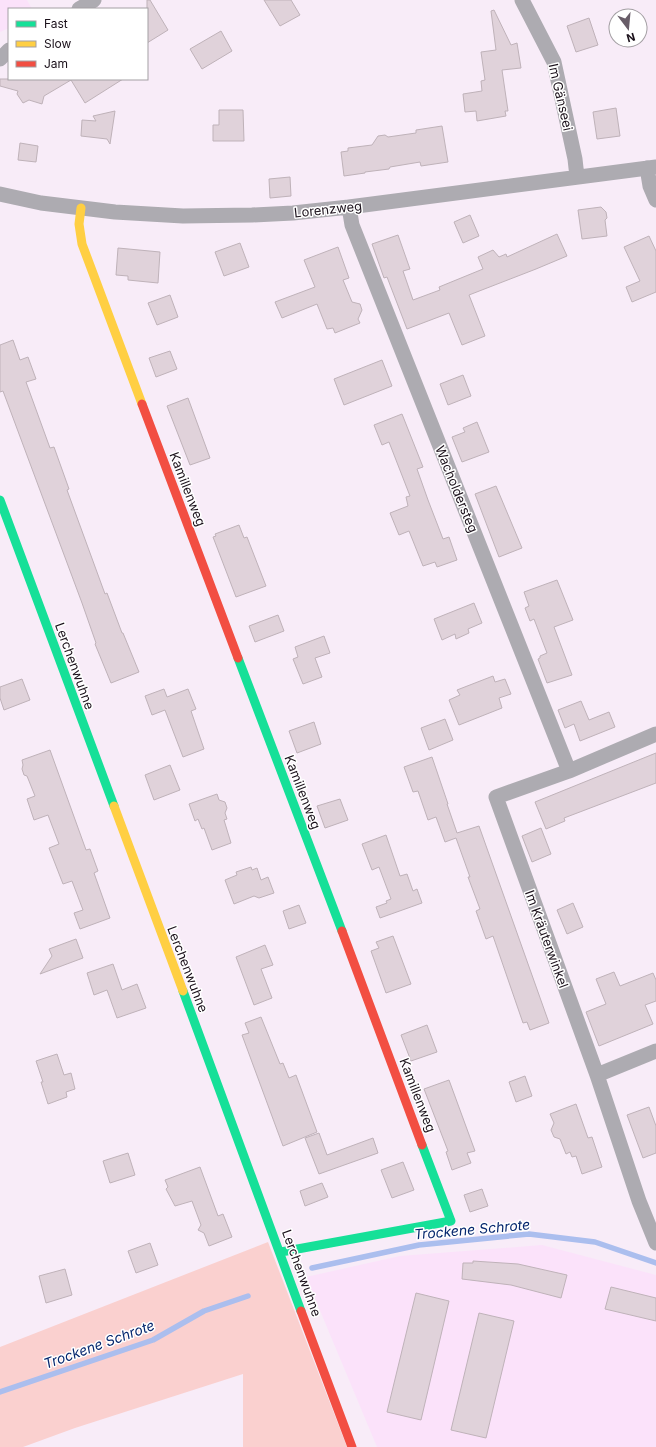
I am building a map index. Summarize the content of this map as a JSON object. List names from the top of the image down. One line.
{"streets":{"street":["Im Gänseei","Lorenzweg","Kamillenweg","Wacholdersteg","Lerchenwuhne","Im Kräuterwinkel"]},"crossings":[["Im Gänseei","Lorenzweg"],["Lorenzweg","Kamillenweg"],["Lorenzweg","Wacholdersteg"],["Kamillenweg","Lerchenwuhne"],["Wacholdersteg","Im Kräuterwinkel"]],"water":["Trockene Schrote"],"legend":["Fast","Slow","Jam"],"north":"bottom"}
